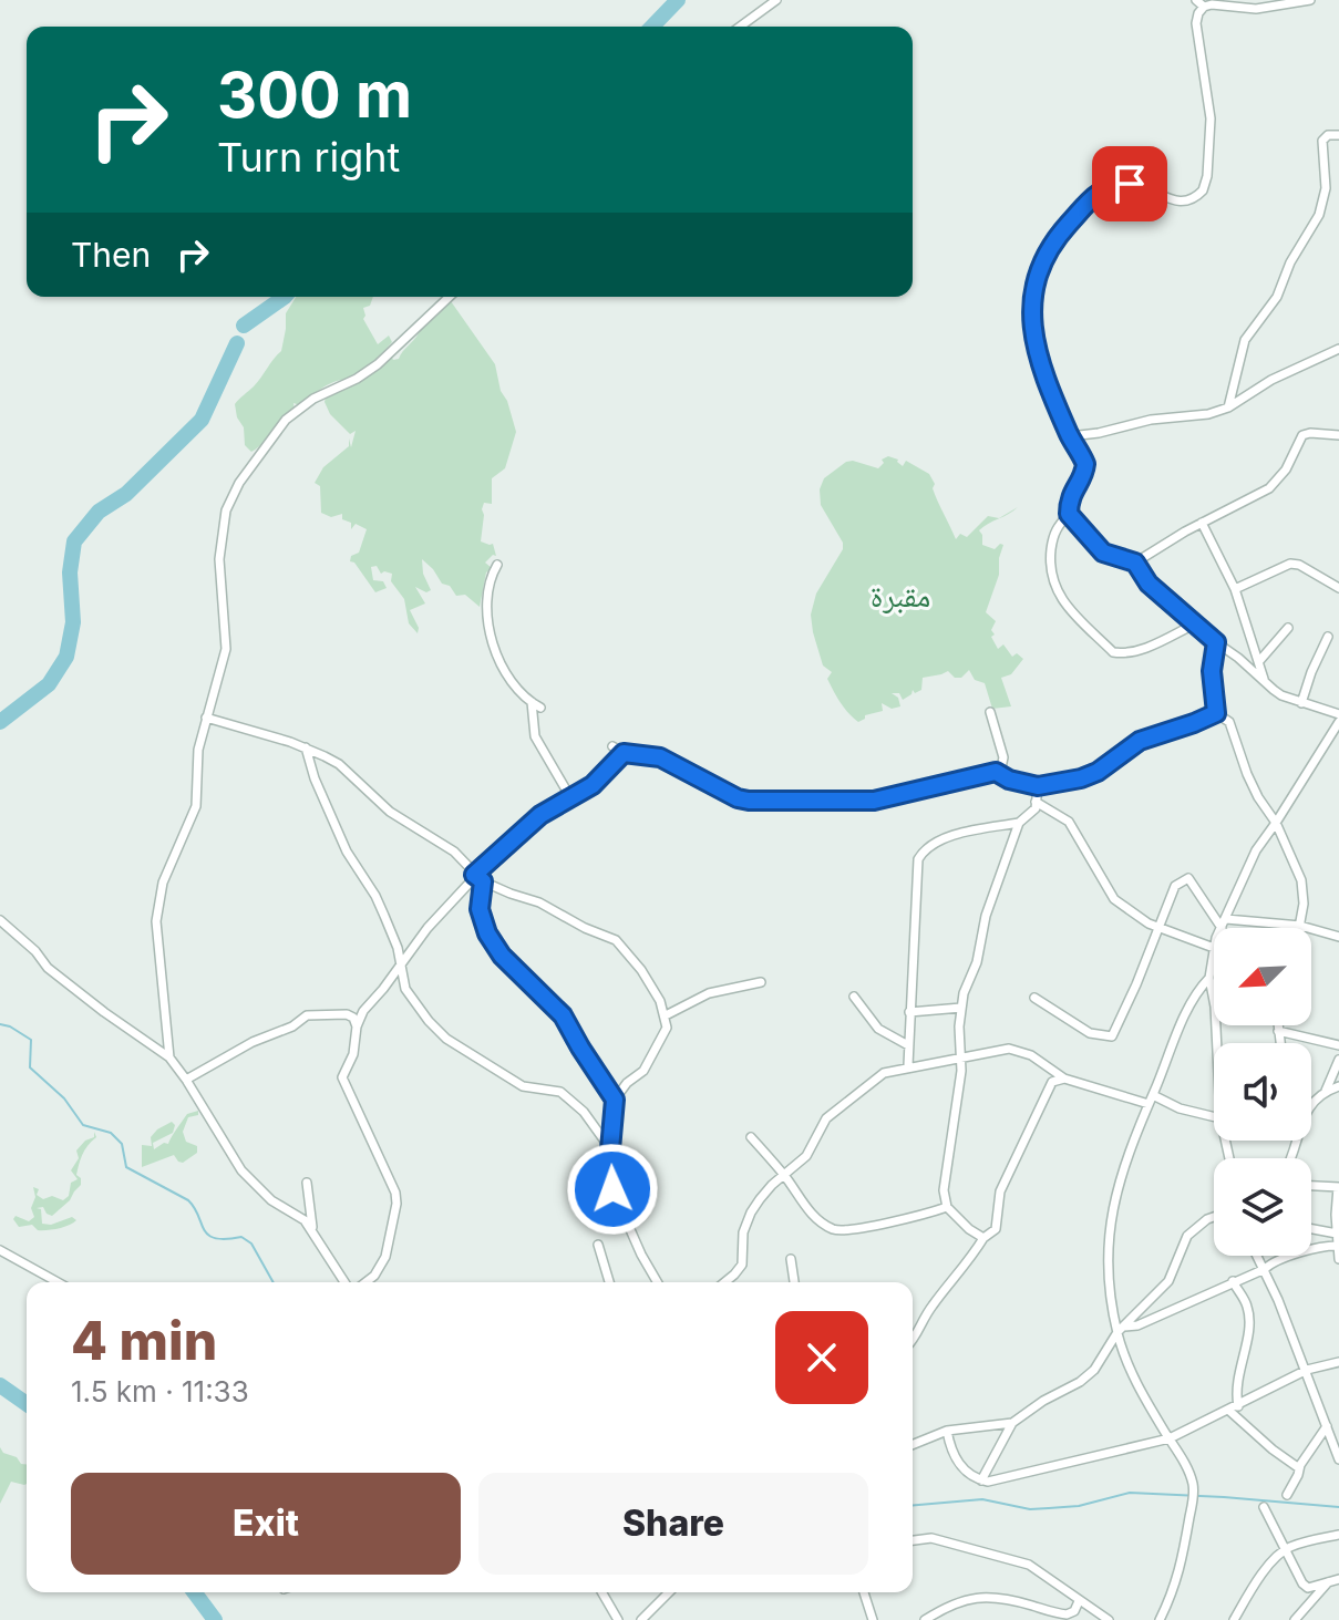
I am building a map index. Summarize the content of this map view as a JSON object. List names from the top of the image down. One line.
{"parks":["مقبرة"],"north":"bottom left","page":{"turn":["300 m","Turn right"],"then":"Then","heading":["4 min","1.5 km · 11:33"],"buttons":["Exit","Share"]}}
